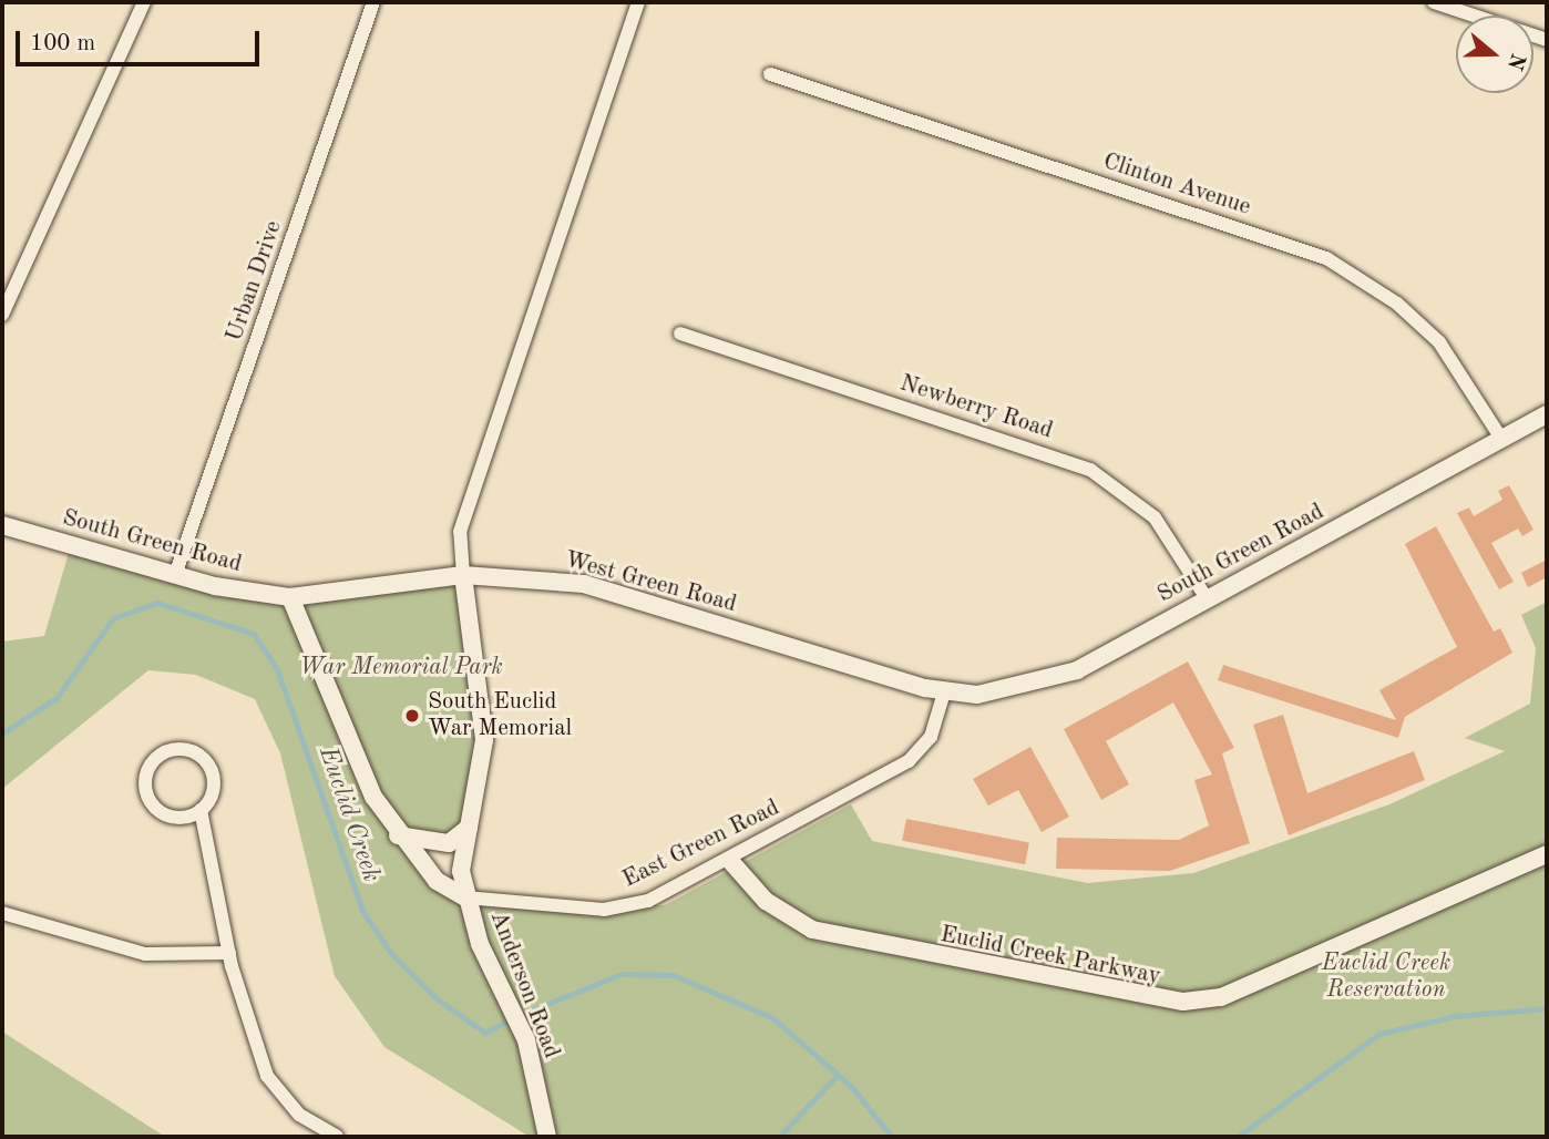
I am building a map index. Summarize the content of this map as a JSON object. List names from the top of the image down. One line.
{"streets":{"street":["Clinton Avenue","Urban Drive","Newberry Road","South Green Road","West Green Road","East Green Road","Euclid Creek Parkway","Anderson Road"]},"crossings":[["Clinton Avenue","South Green Road"],["Urban Drive","South Green Road"],["Newberry Road","South Green Road"],["South Green Road","West Green Road"],["South Green Road","East Green Road"],["West Green Road","East Green Road"],["West Green Road","Anderson Road"],["East Green Road","Euclid Creek Parkway"],["East Green Road","Anderson Road"]],"water":["Euclid Creek"],"parks":["War Memorial Park","Euclid Creek Reservation"],"places":["South Euclid War Memorial"],"scale_bar":"100 m","north":"right"}
